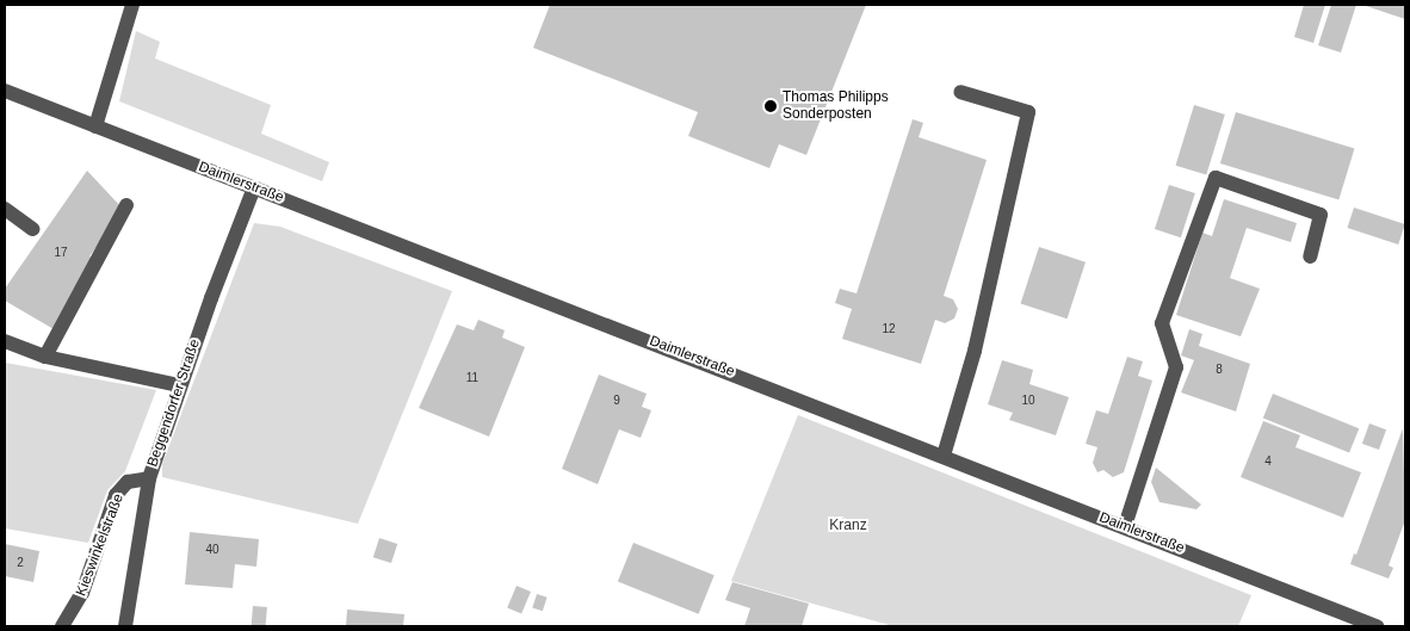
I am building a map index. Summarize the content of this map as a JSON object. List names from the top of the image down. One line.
{"streets":{"street":["Daimlerstraße","Beggendorfer Straße","Kieswinkelstraße"]},"crossings":[["Daimlerstraße","Beggendorfer Straße"],["Beggendorfer Straße","Kieswinkelstraße"]],"parks":["Kranz"],"places":["Thomas Philipps Sonderposten"],"house_numbers":["17","12","8","11","9","10","4","40","2"]}
